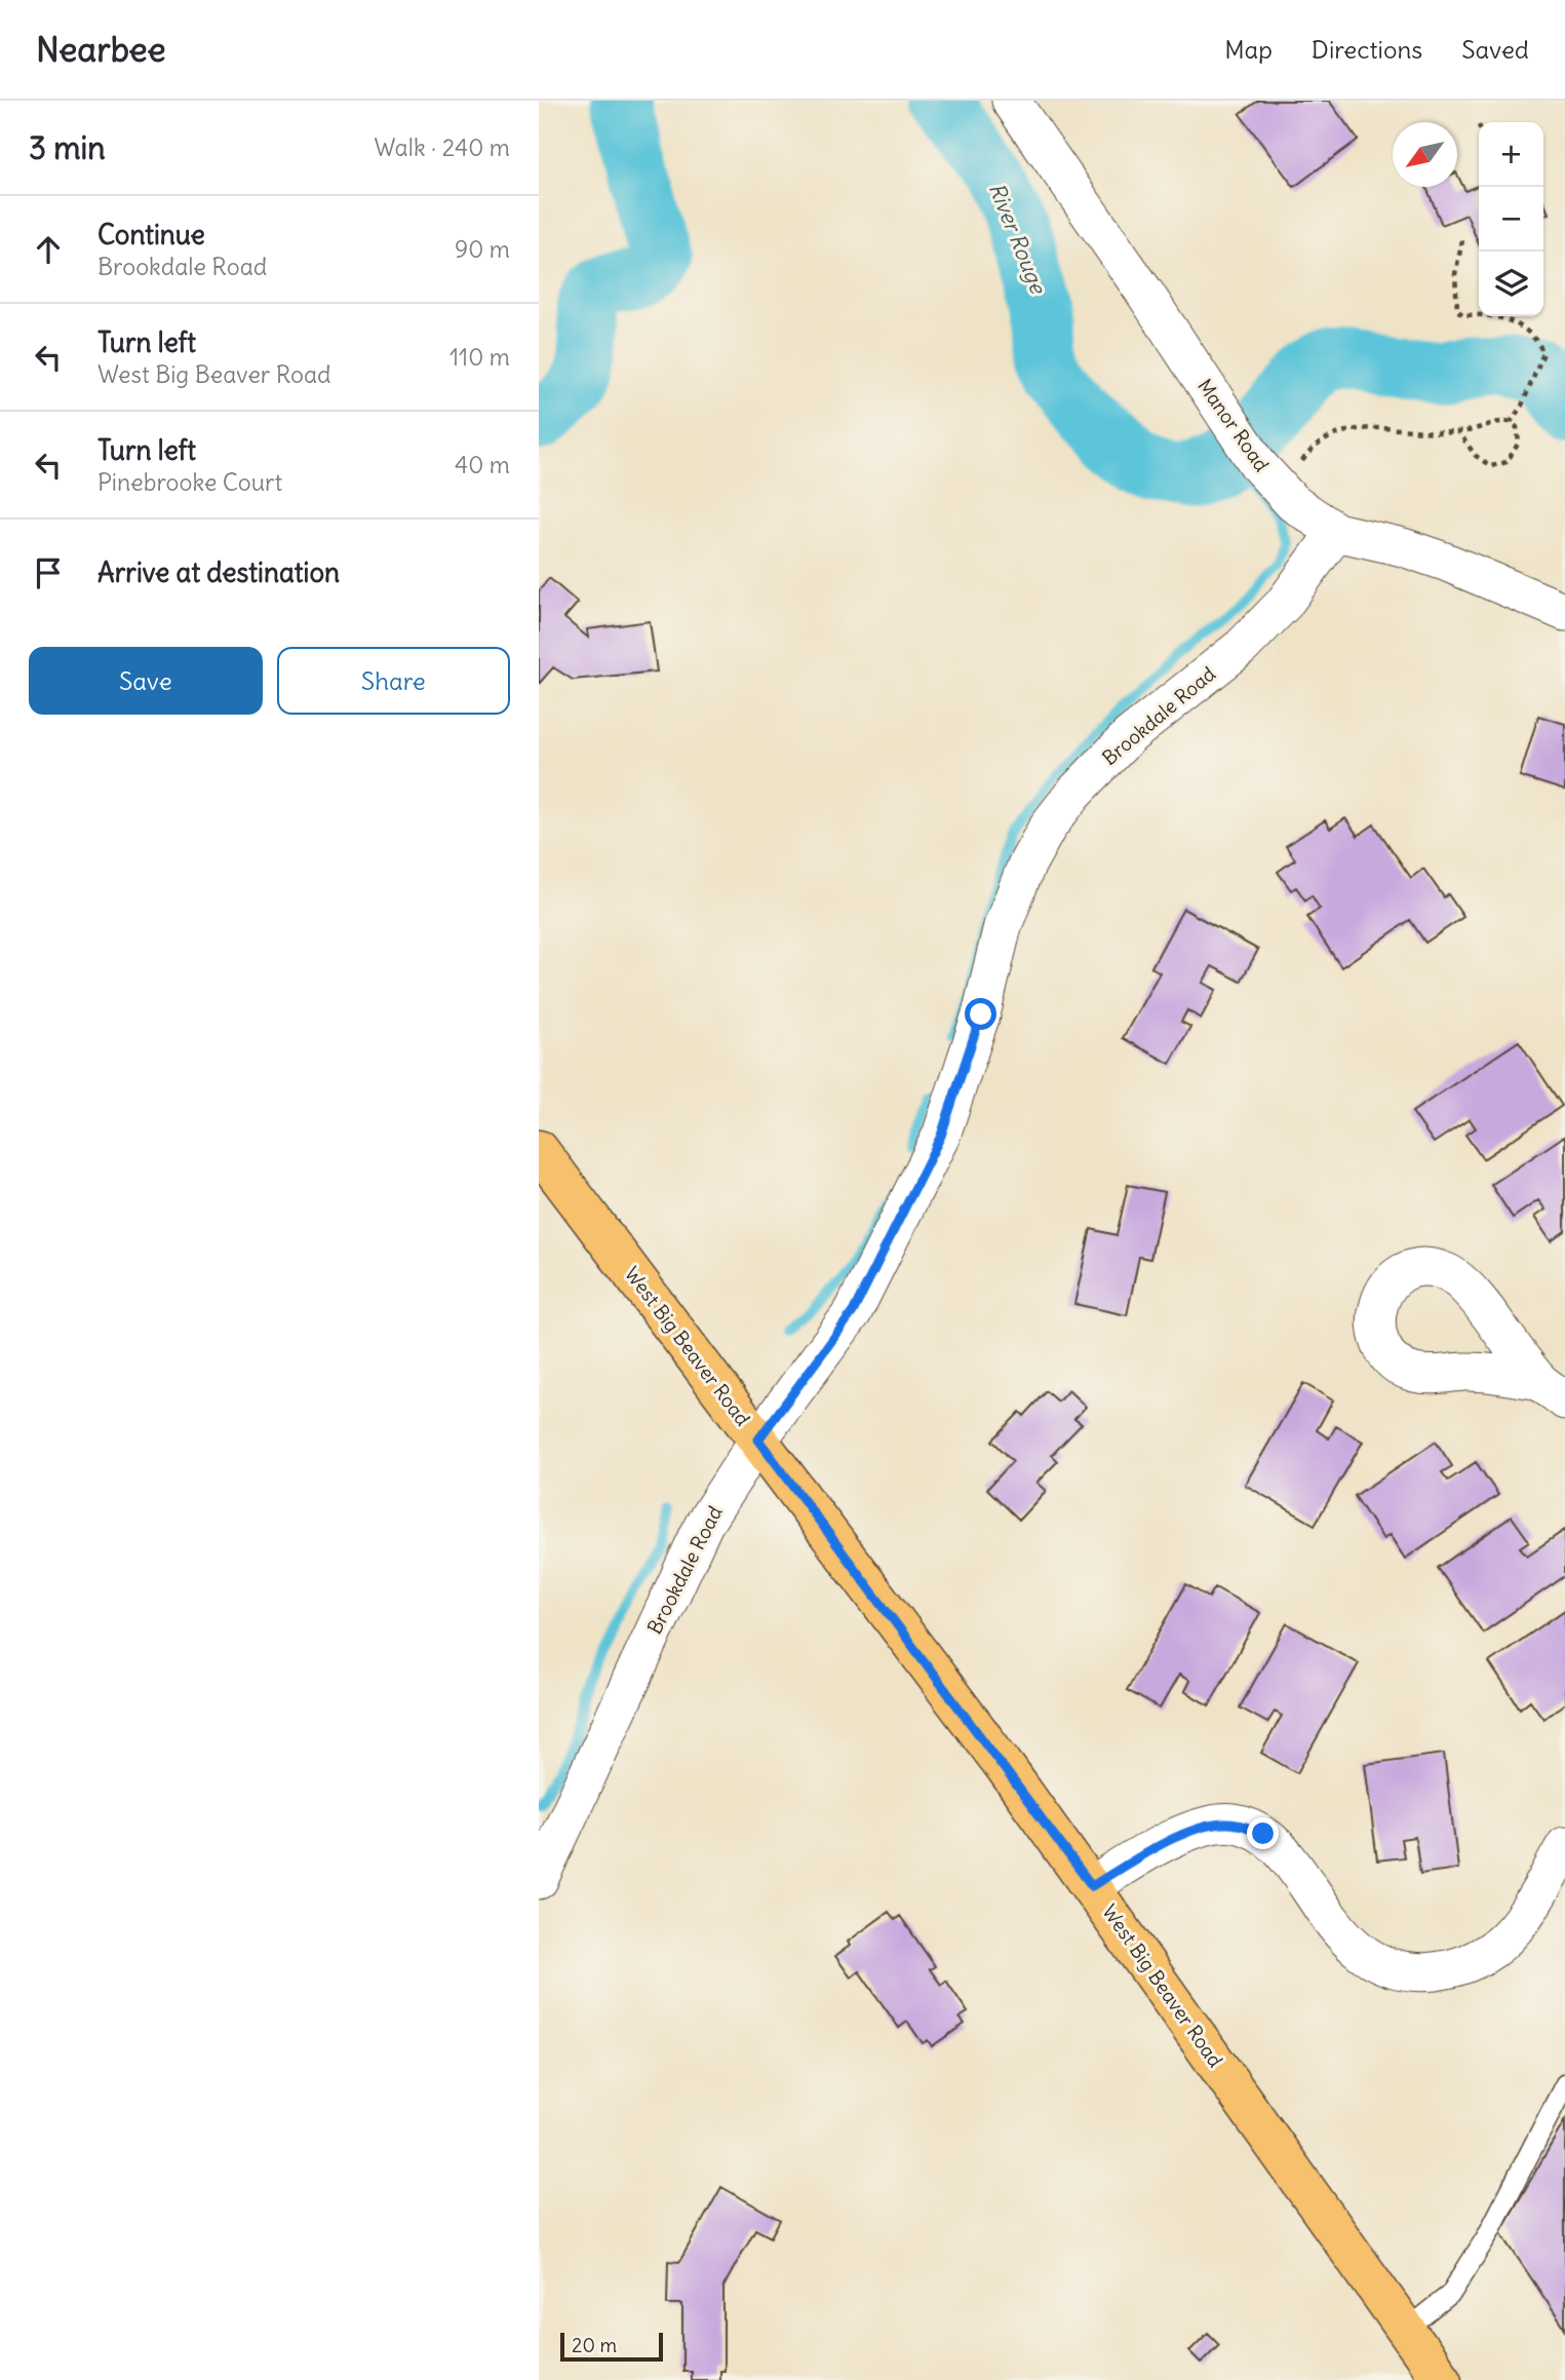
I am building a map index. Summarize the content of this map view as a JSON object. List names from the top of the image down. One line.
{"streets":{"main road":["West Big Beaver Road"],"street":["Manor Road","Brookdale Road"]},"crossings":[["Manor Road","Brookdale Road"],["Brookdale Road","West Big Beaver Road"]],"water":["River Rouge"],"scale_bar":"20 m","north":"bottom left","page":{"header":"Nearbee","nav":["Map","Directions","Saved"],"heading":["3 min","Walk · 240 m"],"map_buttons":["+","−"],"list":[["Continue","Brookdale Road","90 m"],["Turn left","West Big Beaver Road","110 m"],["Turn left","Pinebrooke Court","40 m"],"Arrive at destination"],"buttons":["Save","Share"],"scale":"20 m"}}
